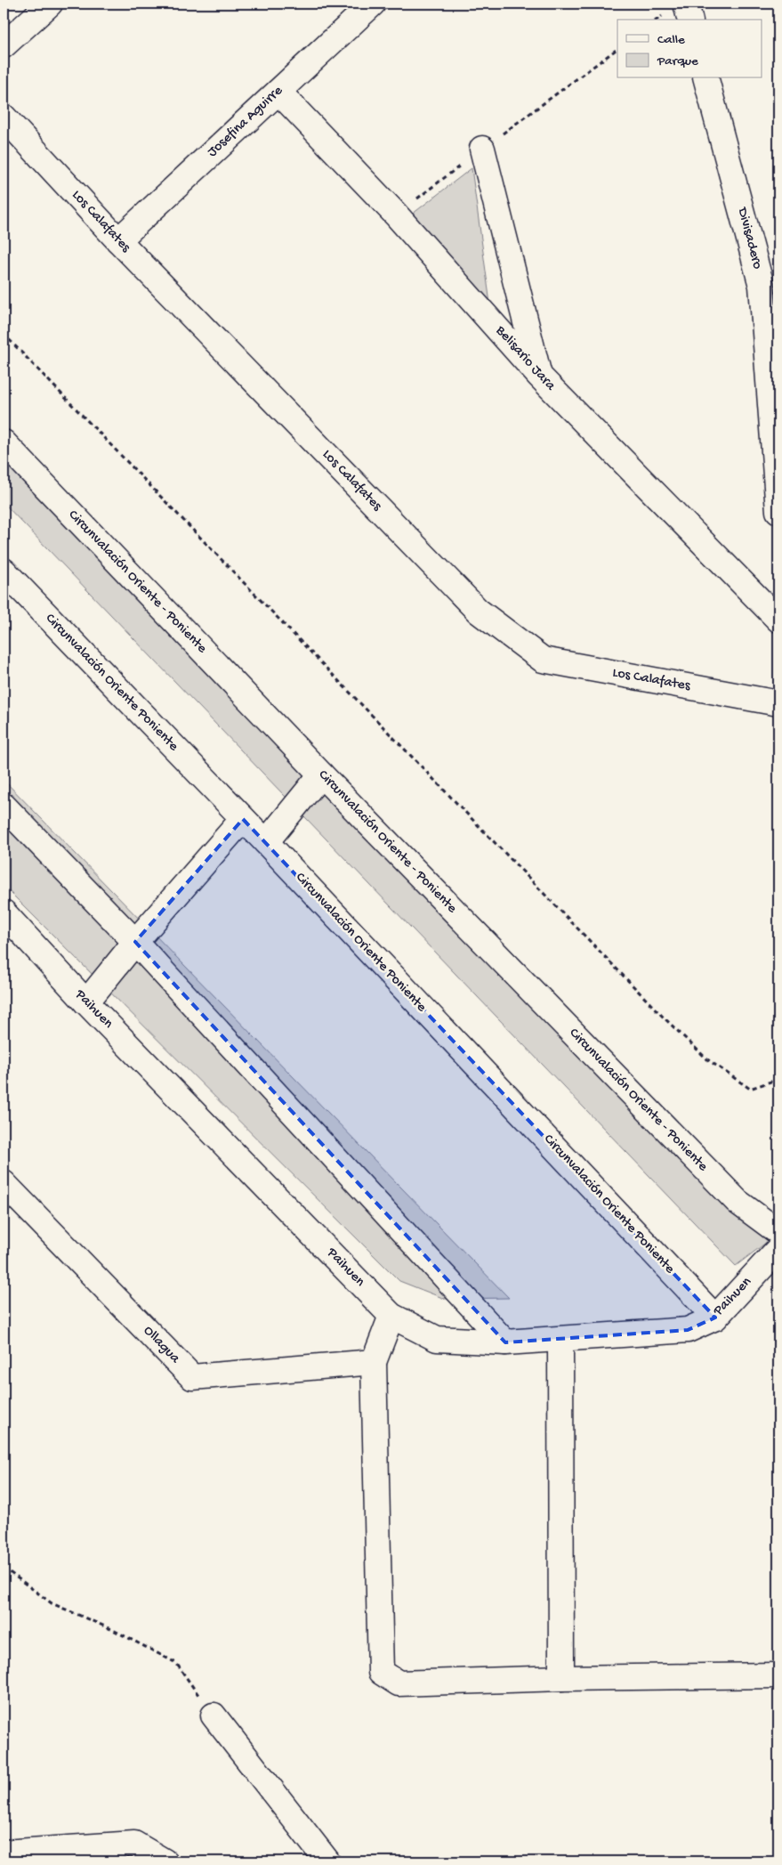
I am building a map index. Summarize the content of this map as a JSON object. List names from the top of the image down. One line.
{"streets":{"street":["Josefina Aguirre","Los Calafates","Divisadero","Belisario Jara","Circunvalación Oriente - Poniente","Circunvalación Oriente Poniente","Paihuen","Ollagua"]},"crossings":[["Josefina Aguirre","Los Calafates"],["Josefina Aguirre","Belisario Jara"],["Circunvalación Oriente Poniente","Paihuen"]],"legend":["Calle","Parque"]}
